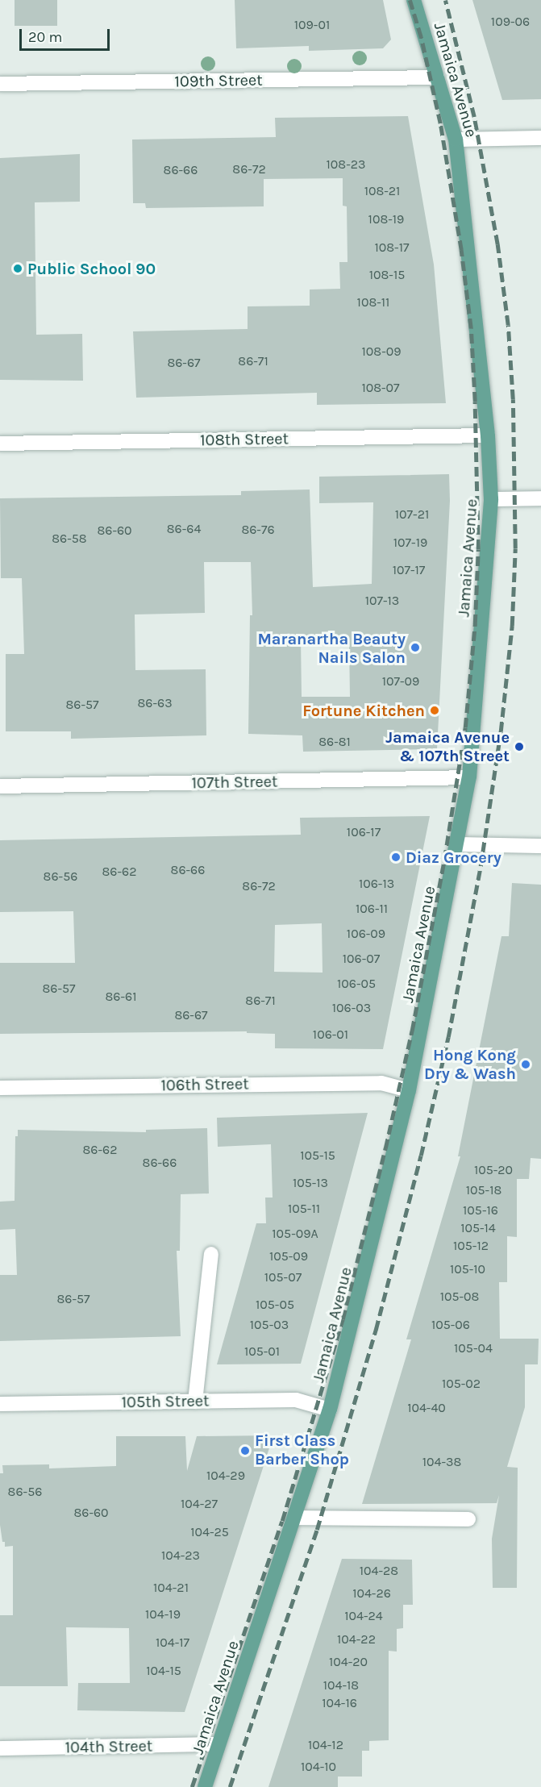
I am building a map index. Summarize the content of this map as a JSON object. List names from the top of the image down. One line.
{"streets":{"main road":["Jamaica Avenue"],"street":["109th Street","108th Street","107th Street","106th Street","105th Street","104th Street"]},"crossings":[["Jamaica Avenue","109th Street"],["Jamaica Avenue","108th Street"],["Jamaica Avenue","107th Street"],["Jamaica Avenue","106th Street"],["Jamaica Avenue","105th Street"],["Jamaica Avenue","104th Street"]],"places":["Public School 90","Maranartha Beauty Nails Salon","Fortune Kitchen","Jamaica Avenue & 107th Street","Diaz Grocery","Hong Kong Dry & Wash","First Class Barber Shop"],"house_numbers":["109-06","109-01","108-23","86-72","86-66","108-21","108-19","108-17","108-15","108-11","108-09","86-71","86-67","108-07","107-21","86-64","86-76","86-60","86-58","107-19","107-17","107-13","107-09","86-63","86-57","86-81","106-17","86-66","86-62","86-56","106-13","86-72","106-11","106-09","106-07","106-05","86-57","86-61","86-71","106-03","86-67","106-01","86-62","105-15","86-66","105-20","105-13","105-18","105-11","105-16","105-14","105-09A","105-12","105-09","105-10","105-07","105-08","86-57","105-05","105-03","105-06","105-04","105-01","105-02","104-40","104-38","104-29","86-56","104-27","86-60","104-25","104-23","104-28","104-21","104-26","104-19","104-24","104-22","104-17","104-20","104-15","104-18","104-16","104-12","104-10"],"scale_bar":"20 m"}
